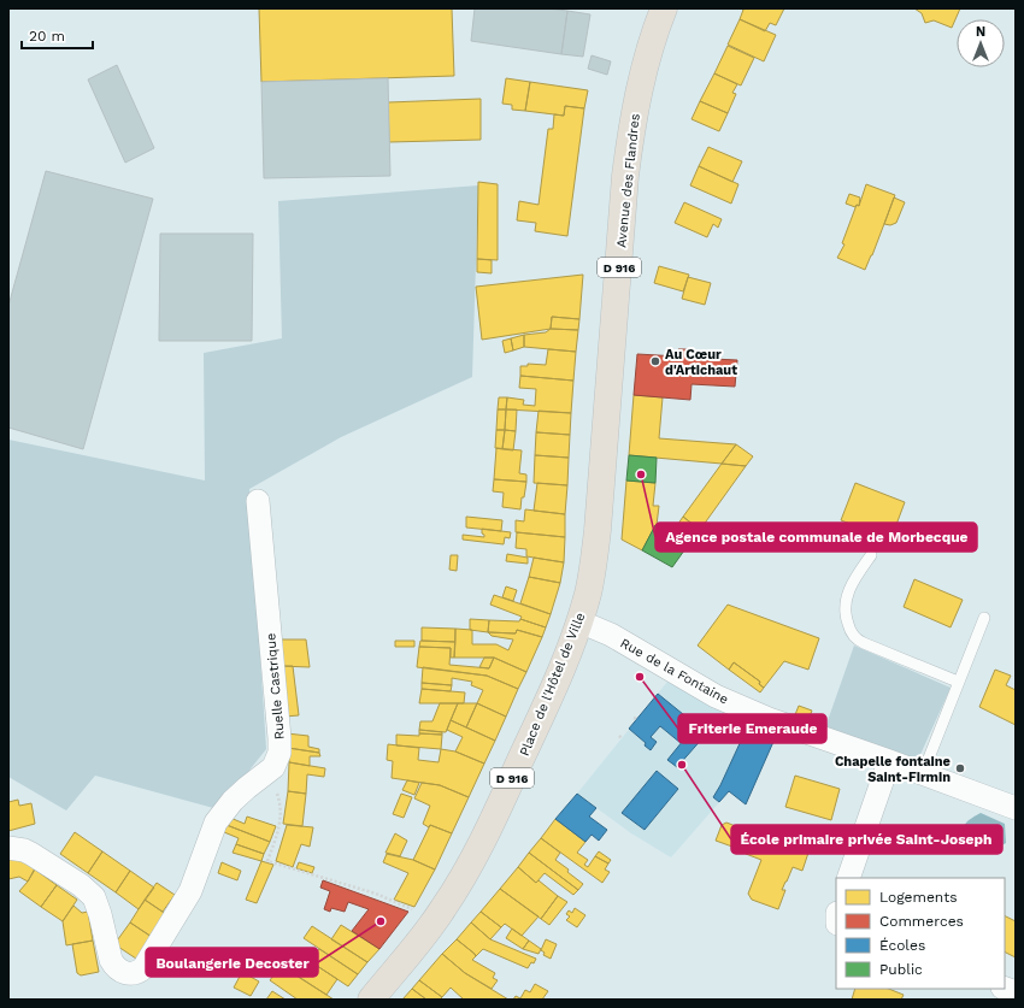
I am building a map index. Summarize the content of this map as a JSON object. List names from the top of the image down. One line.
{"streets":{"main road":["Avenue des Flandres","D 916","Place de l'Hôtel de Ville"],"street":["Rue de la Fontaine","Ruelle Castrique"]},"crossings":[["Avenue des Flandres","Place de l'Hôtel de Ville"],["Rue de la Fontaine","Place de l'Hôtel de Ville"]],"places":["Au Cœur d'Artichaut","Agence postale communale de Morbecque","Friterie Emeraude","École primaire privée Saint-Joseph","Chapelle fontaine Saint-Firmin","Boulangerie Decoster"],"legend":["Logements","Commerces","Écoles","Public"],"scale_bar":"20 m","north":"top"}
